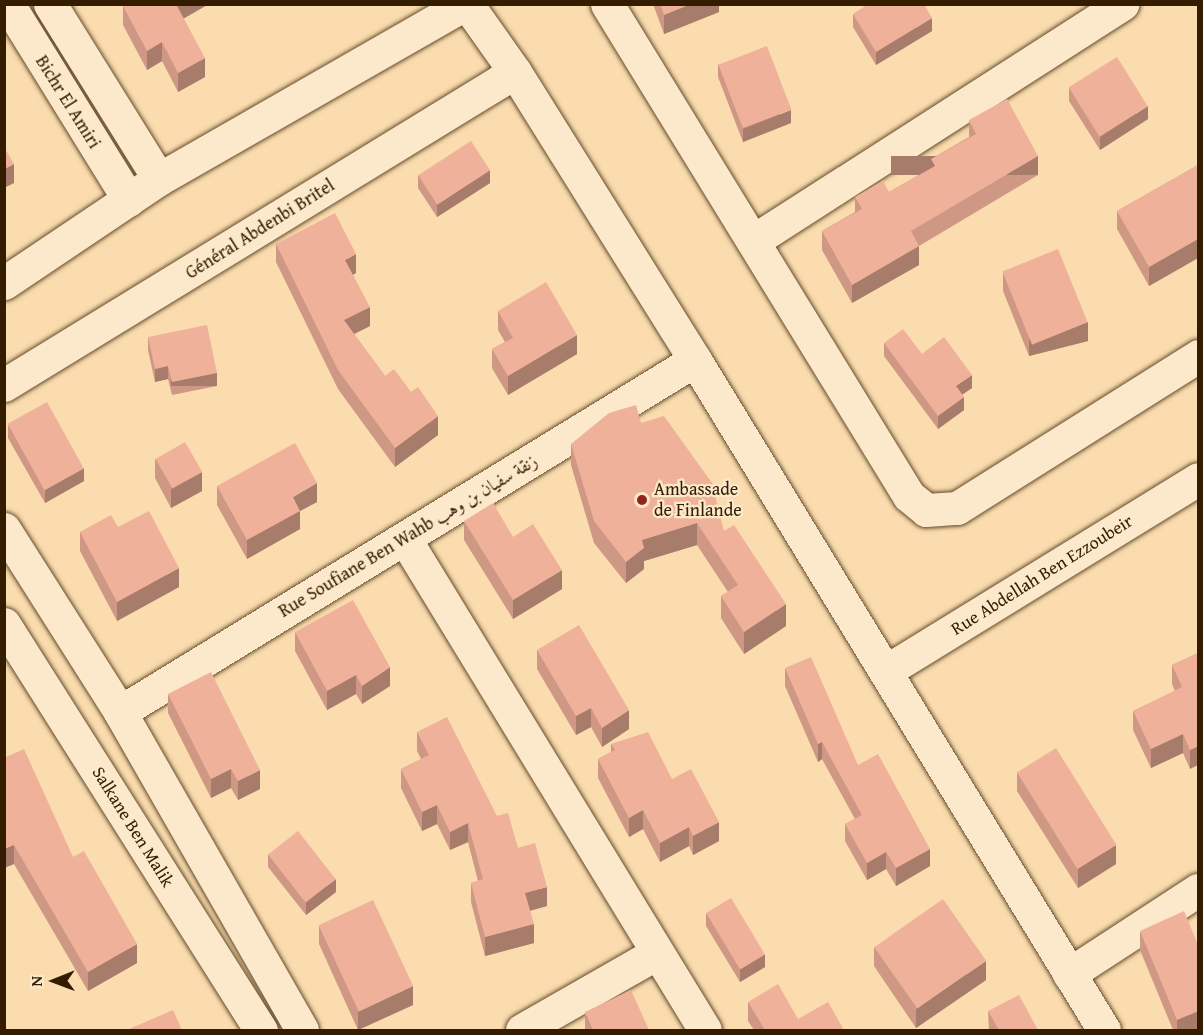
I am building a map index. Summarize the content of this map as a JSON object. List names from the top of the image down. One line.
{"streets":{"street":["Bichr El Amiri","Général Abdenbi Britel","Rue Soufiane Ben Wahb زنقة سفيان بن وهب","Rue Abdellah Ben Ezzoubeir","Salkane Ben Malik"]},"places":["Ambassade de Finlande"],"north":"left"}
